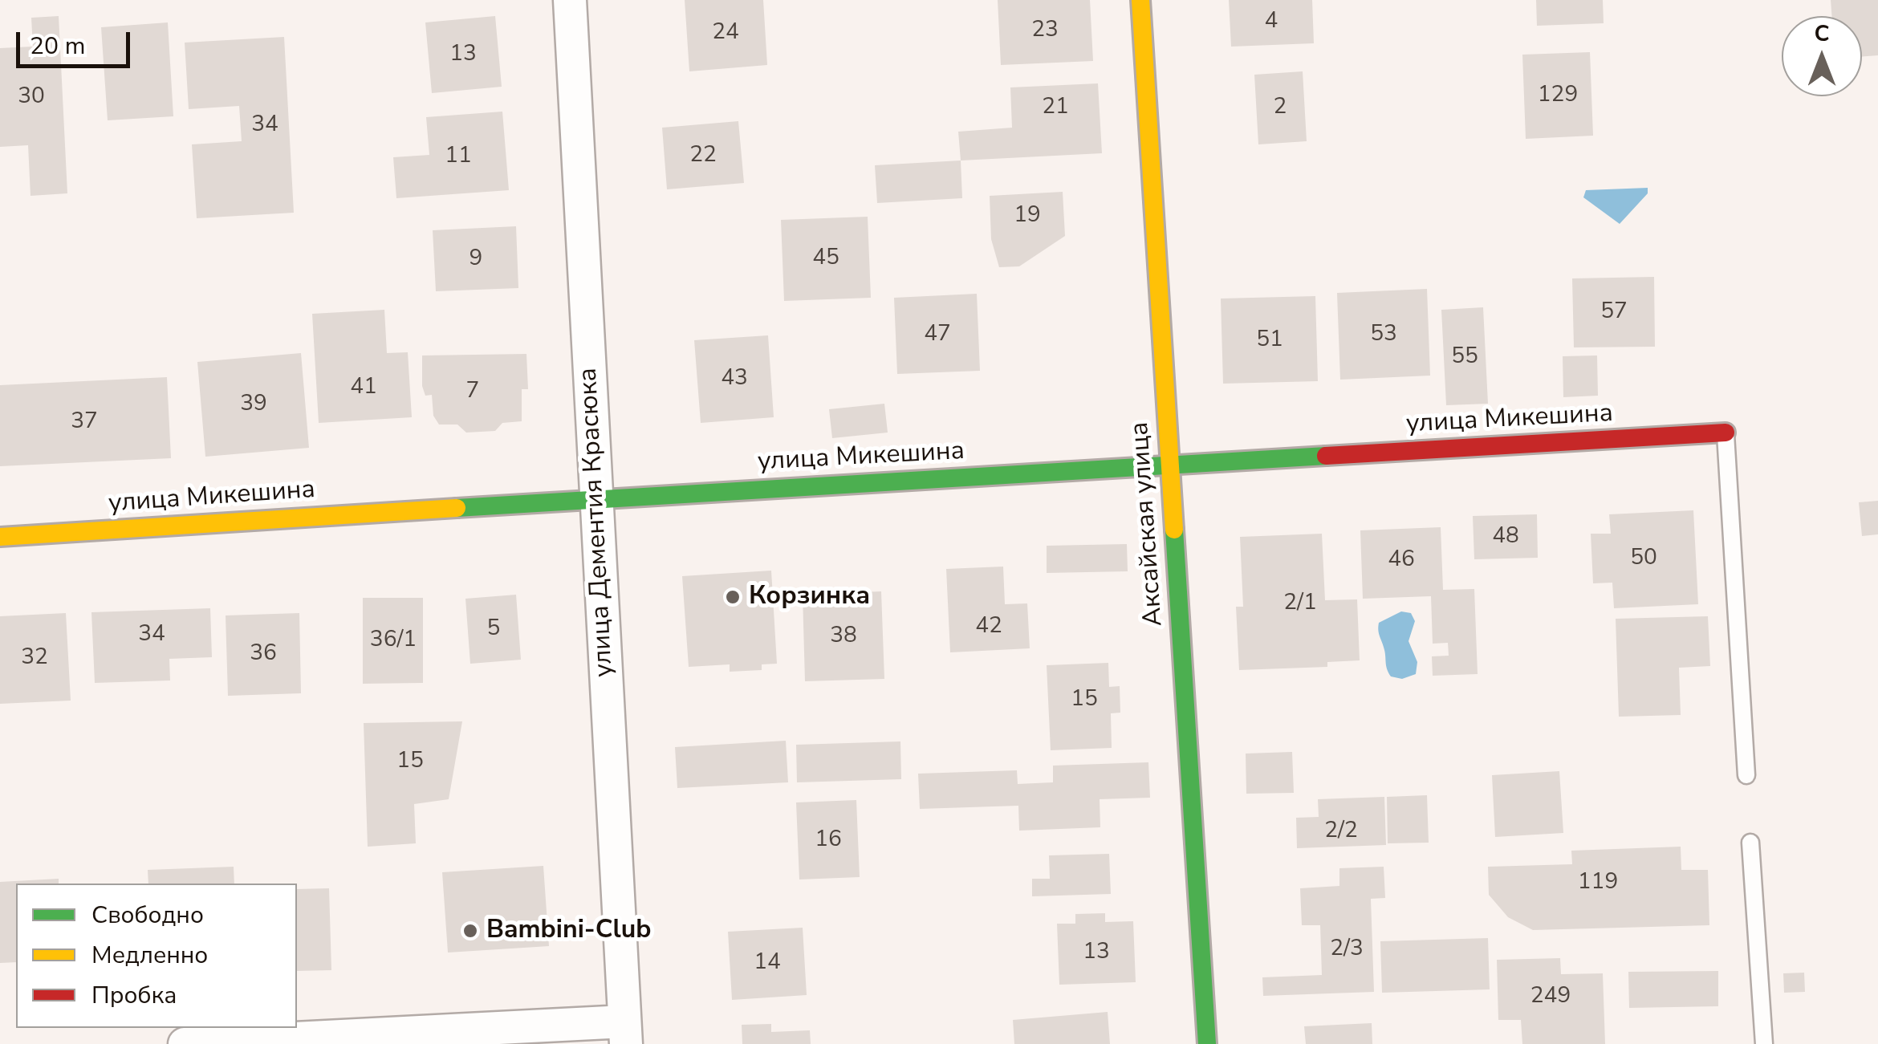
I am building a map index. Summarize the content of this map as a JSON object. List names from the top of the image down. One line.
{"streets":{"street":["улица Микешина","улица Дементия Красюка","Аксайская улица"]},"crossings":[["улица Микешина","улица Дементия Красюка"],["улица Микешина","Аксайская улица"]],"places":["Корзинка","Bambini-Club"],"house_numbers":["4","23","24","13","129","30","21","2","34","22","11","19","45","9","57","47","53","51","55","43","41","7","39","37","48","50","46","2/1","42","5","34","38","36/1","36","32","15","15","2/2","16","119","2/3","13","14","249"],"legend":["Свободно","Медленно","Пробка"],"scale_bar":"20 m","north":"top"}
